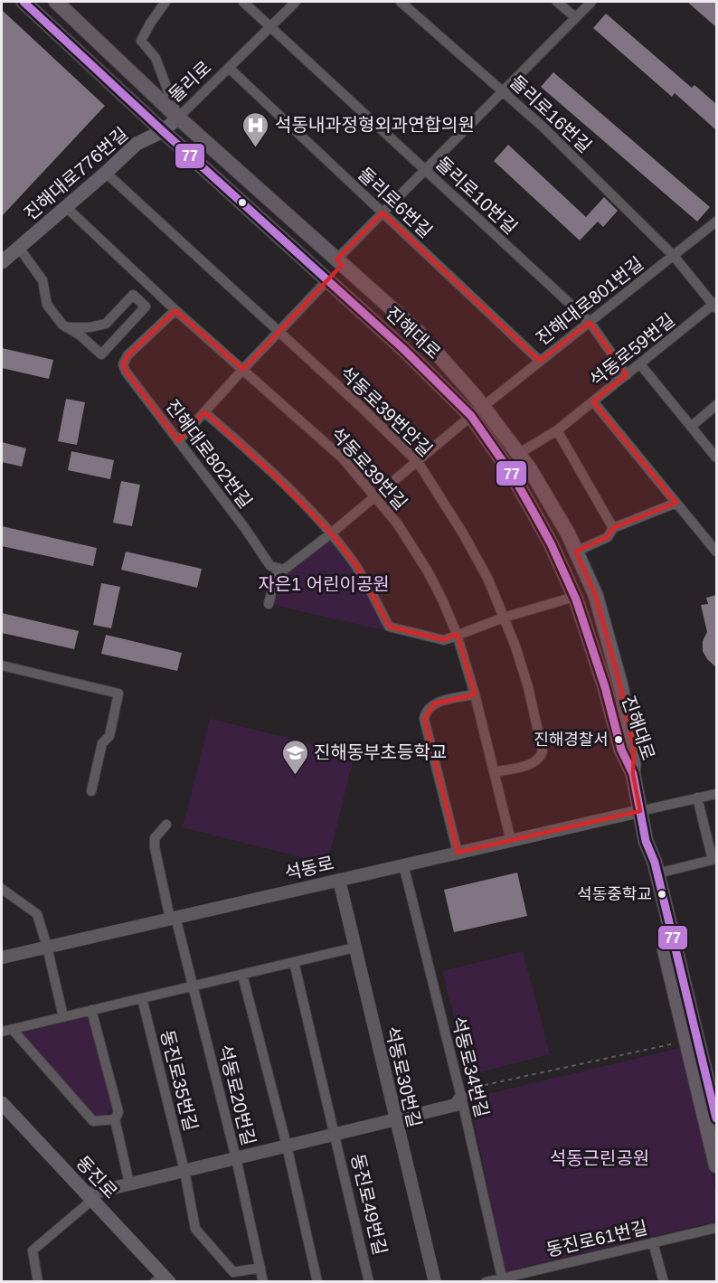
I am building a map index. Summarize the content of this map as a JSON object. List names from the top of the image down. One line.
{"streets":{"main road":["진해대로776번길","진해대로","동진로"],"street":["돌리로","돌리로16번길","돌리로10번길","돌리로6번길","진해대로801번길","석동로59번길","석동로39번안길","진해대로802번길","석동로39번길","석동로","석동로34번길","석동로30번길","동진로35번길","석동로20번길","동진로49번길","동진로61번길"]},"crossings":[["돌리로","진해대로776번길"],["돌리로","돌리로10번길"],["돌리로","돌리로6번길"],["돌리로","진해대로"],["돌리로16번길","진해대로801번길"],["돌리로16번길","석동로59번길"],["진해대로776번길","진해대로"],["진해대로776번길","석동로39번안길"],["진해대로776번길","석동로39번길"],["돌리로10번길","진해대로801번길"],["돌리로10번길","석동로59번길"],["돌리로6번길","진해대로801번길"],["진해대로801번길","진해대로"],["석동로39번안길","석동로39번길"],["진해대로802번길","석동로39번길"],["석동로39번길","석동로"],["석동로","석동로34번길"],["석동로","석동로30번길"],["석동로","석동로20번길"],["석동로34번길","동진로49번길"],["석동로34번길","동진로61번길"],["석동로30번길","동진로49번길"],["동진로35번길","동진로49번길"],["석동로20번길","동진로49번길"],["동진로","동진로49번길"]],"parks":["자은1 어린이공원","석동근린공원"],"places":{"hospital":["석동내과정형외과연합의원"],"other":["진해경찰서","석동중학교"],"school or university":["진해동부초등학교"]},"lines":["transit line 77"]}
